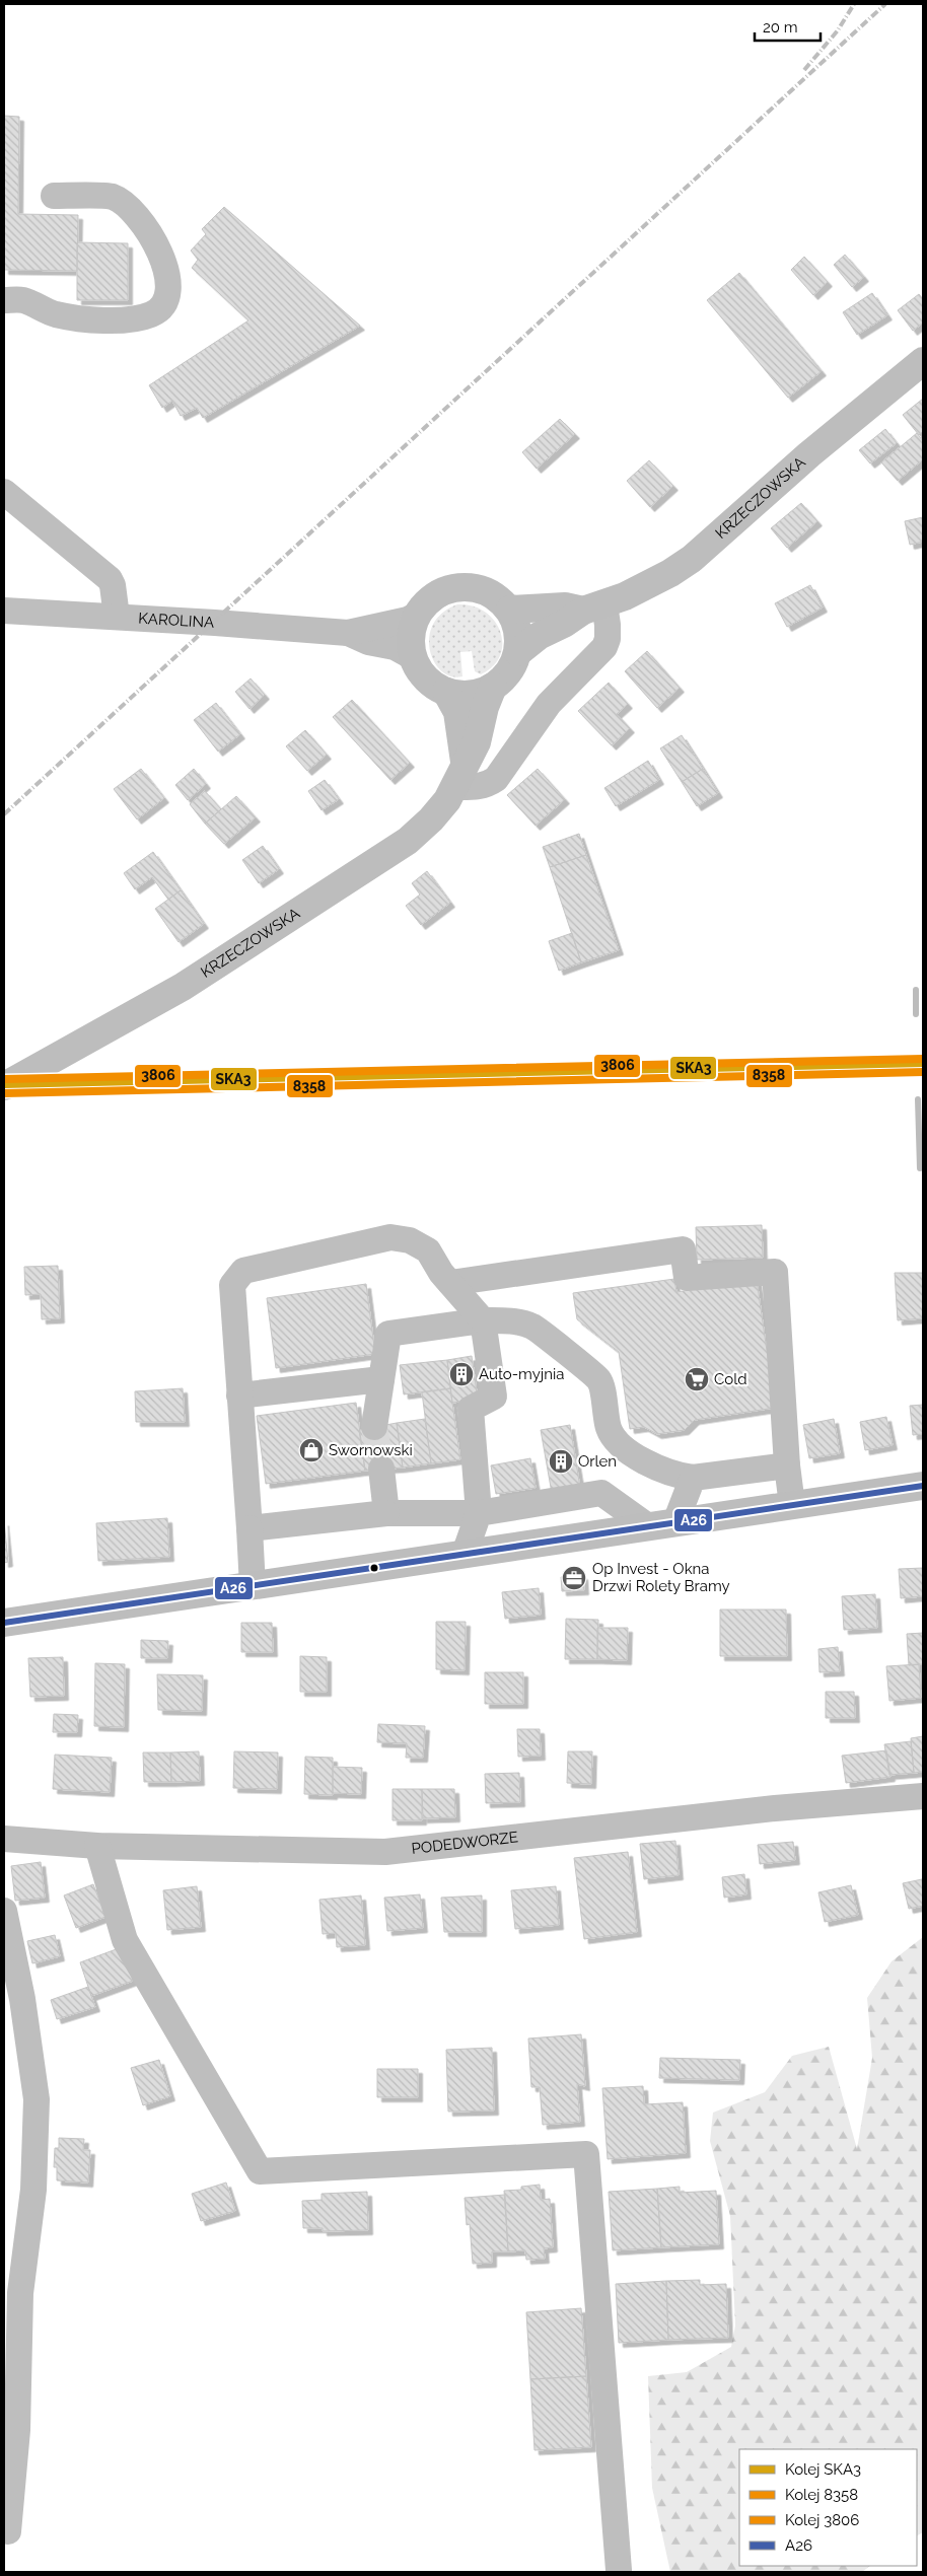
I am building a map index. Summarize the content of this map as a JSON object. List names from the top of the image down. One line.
{"streets":{"main road":["KRZECZOWSKA"],"street":["KAROLINA","PODEDWORZE"]},"crossings":[["KRZECZOWSKA","KAROLINA"]],"places":{"building":["Auto-myjnia","Orlen"],"supermarket":["Cold"],"shop":["Swornowski"],"office":["Op Invest - Okna Drzwi Rolety Bramy"]},"lines":["rail line 3806","rail line SKA3","rail line 8358","transit line A26"],"legend":["Kolej SKA3","Kolej 8358","Kolej 3806","A26"],"scale_bar":"20 m"}
